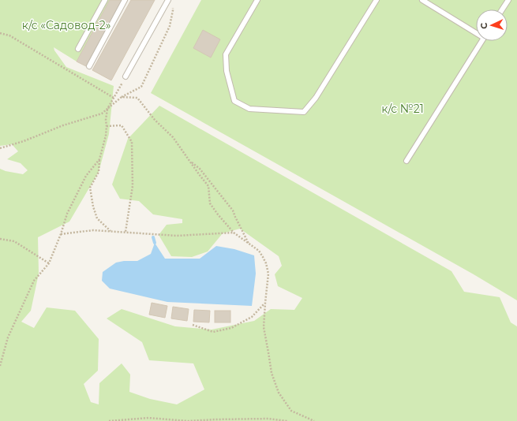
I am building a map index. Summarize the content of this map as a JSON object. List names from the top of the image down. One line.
{"parks":["к/с «Садовод-2»","к/с №21"],"north":"left"}
